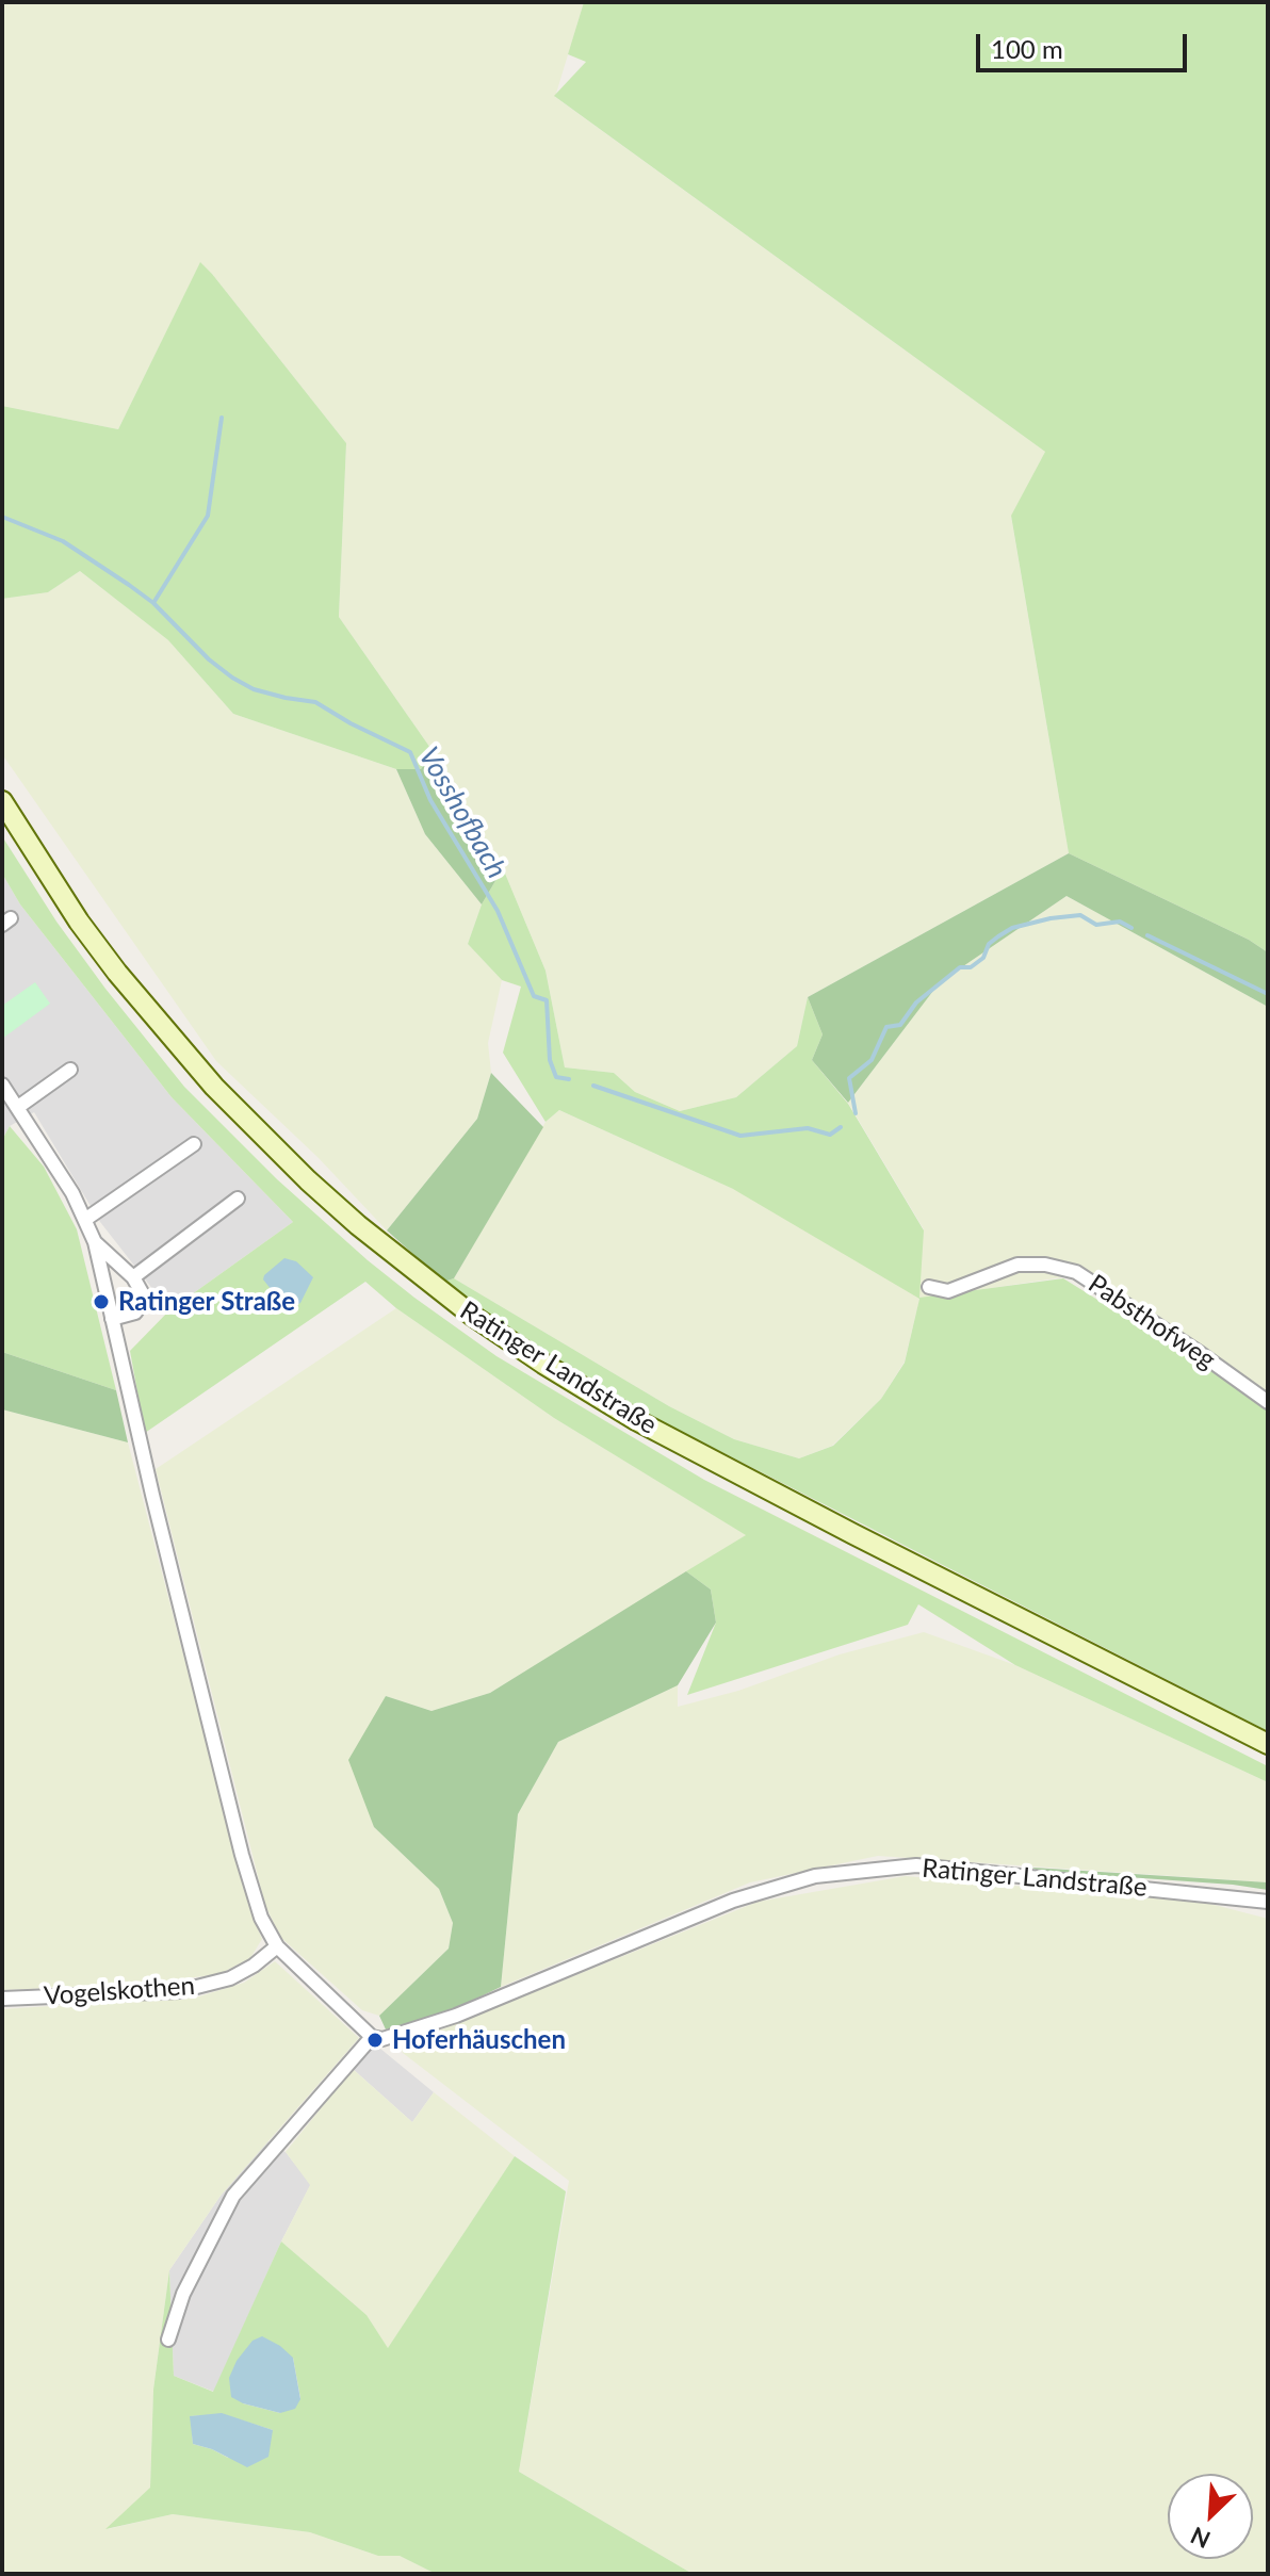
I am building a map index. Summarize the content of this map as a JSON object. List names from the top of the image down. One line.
{"streets":{"main road":["Ratinger Landstraße"],"street":["Pabsthofweg","Vogelskothen"]},"water":["Vosshofbach"],"places":["Ratinger Straße","Hoferhäuschen"],"scale_bar":"100 m","north":"bottom left"}
